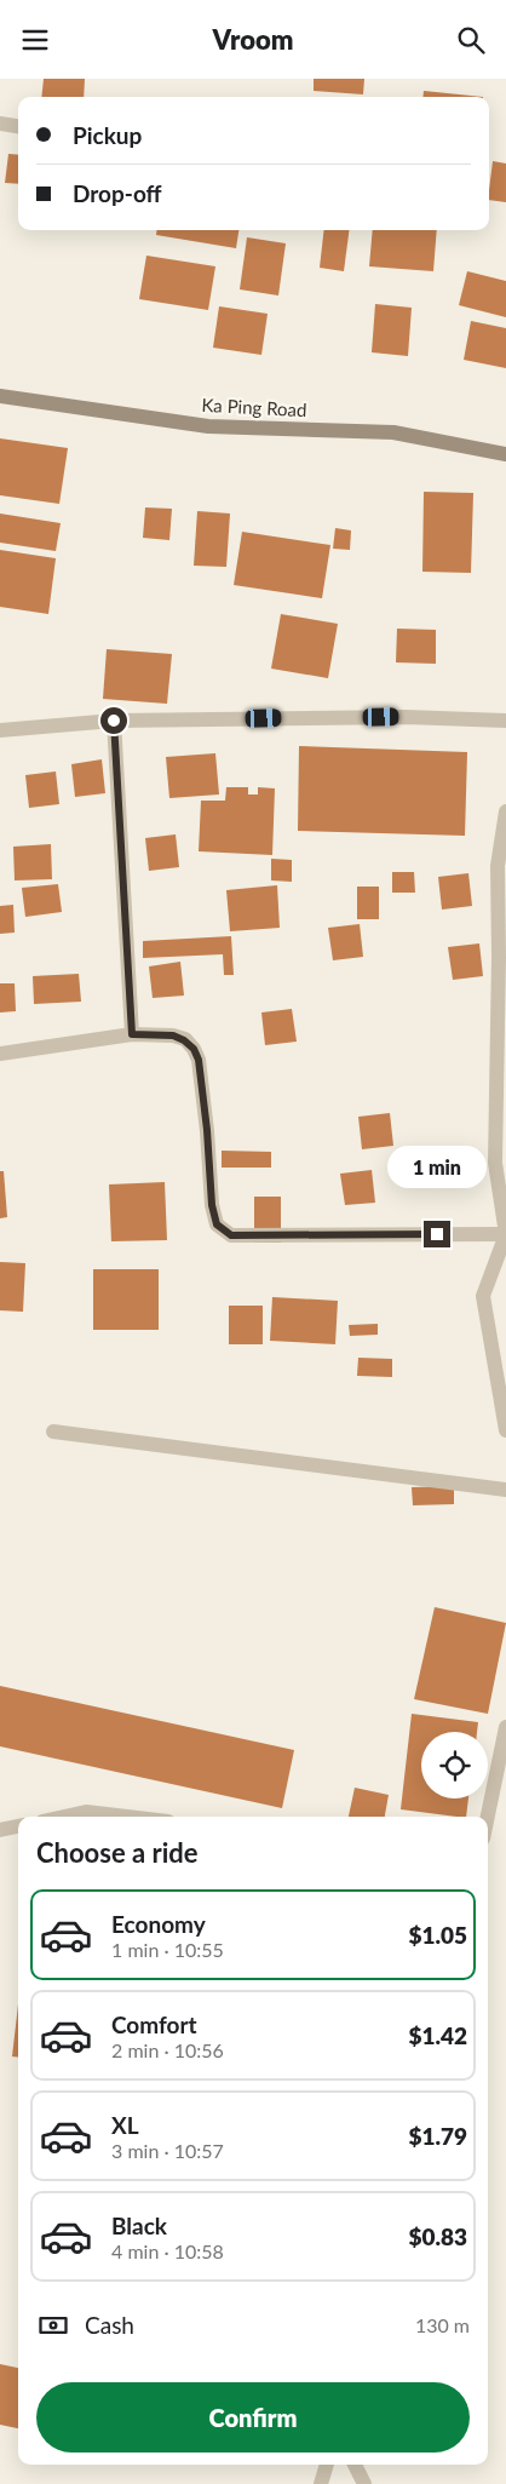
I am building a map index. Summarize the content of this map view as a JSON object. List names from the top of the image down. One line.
{"streets":{"street":["Ka Ping Road"]},"page":{"header":"Vroom","banner":["Pickup","Drop-off"],"bubble":"1 min","heading":"Choose a ride","list":[{"name":"Economy","note":"1 min · 10:55","value":"$1.05"},{"name":"Comfort","note":"2 min · 10:56","value":"$1.42"},{"name":"XL","note":"3 min · 10:57","value":"$1.79"},{"name":"Black","note":"4 min · 10:58","value":"$0.83"}],"pay":["Cash","130 m"],"buttons":"Confirm"}}
